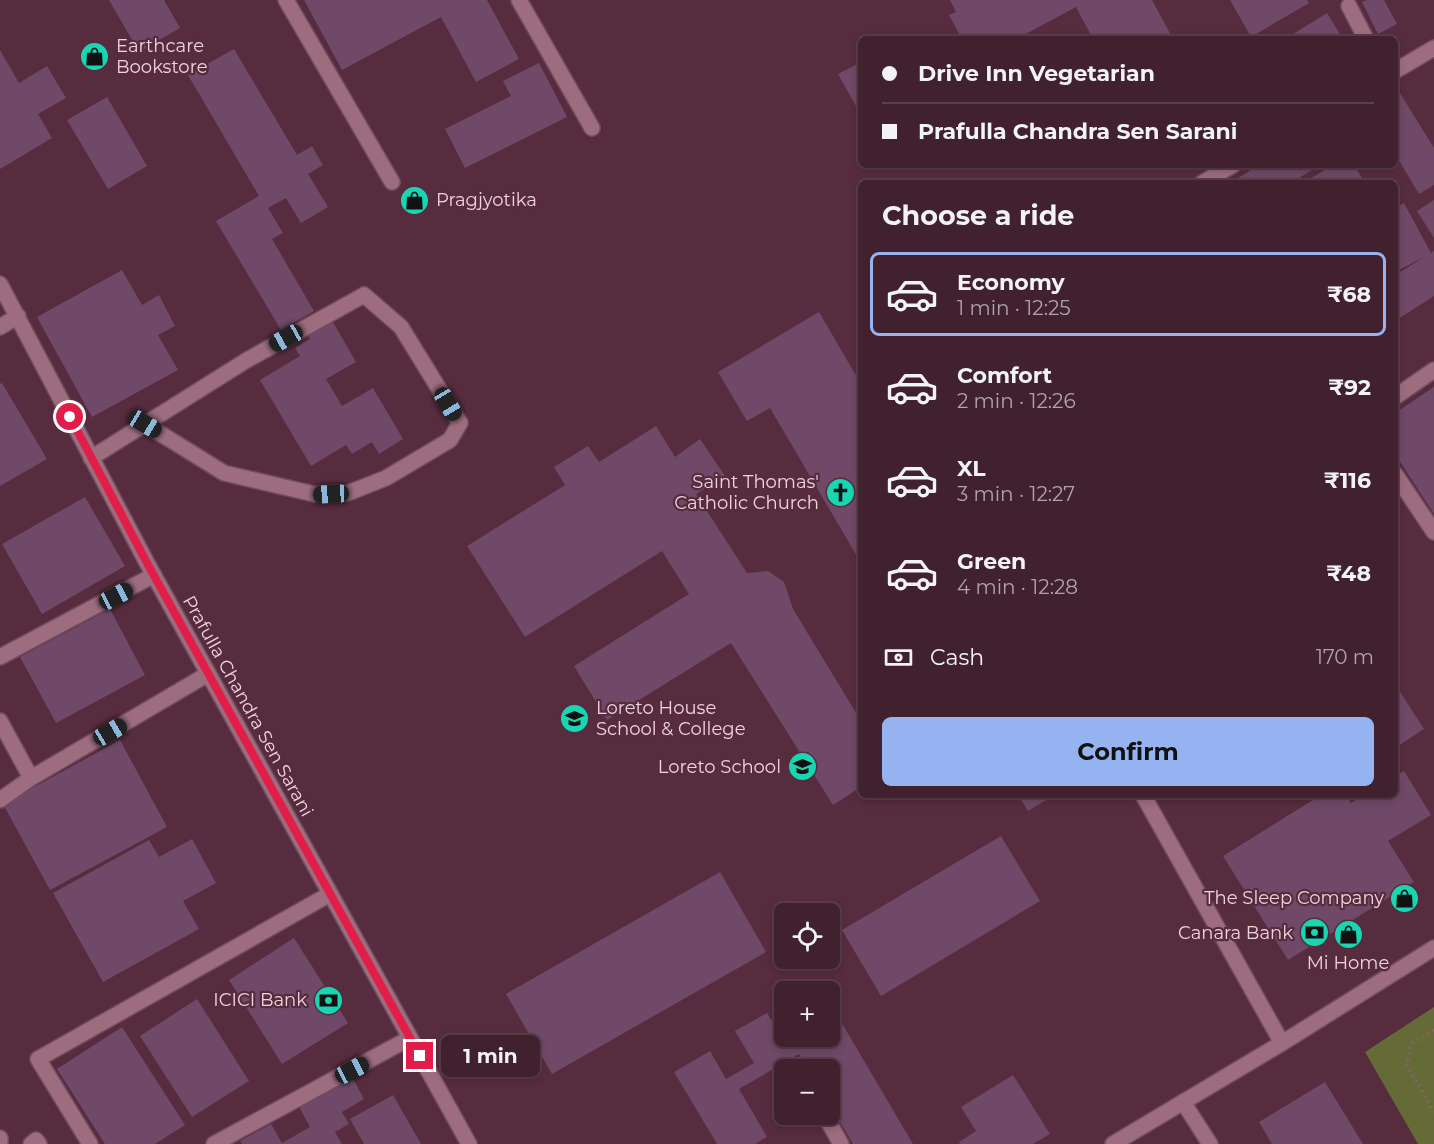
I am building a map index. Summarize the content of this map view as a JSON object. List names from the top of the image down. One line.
{"streets":{"street":["Prafulla Chandra Sen Sarani"]},"places":{"shop":["Earthcare Bookstore","Pragjyotika","The Sleep Company","Mi Home"],"church":["Saint Thomas' Catholic Church"],"school or university":["Loreto House School & College","Loreto School"],"bank":["Canara Bank","ICICI Bank"]},"page":{"banner":["Drive Inn Vegetarian","Prafulla Chandra Sen Sarani"],"heading":"Choose a ride","list":[{"name":"Economy","note":"1 min · 12:25","value":"₹68"},{"name":"Comfort","note":"2 min · 12:26","value":"₹92"},{"name":"XL","note":"3 min · 12:27","value":"₹116"},{"name":"Green","note":"4 min · 12:28","value":"₹48"}],"pay":["Cash","170 m"],"buttons":"Confirm","map_buttons":["+","−"],"bubble":"1 min"}}
